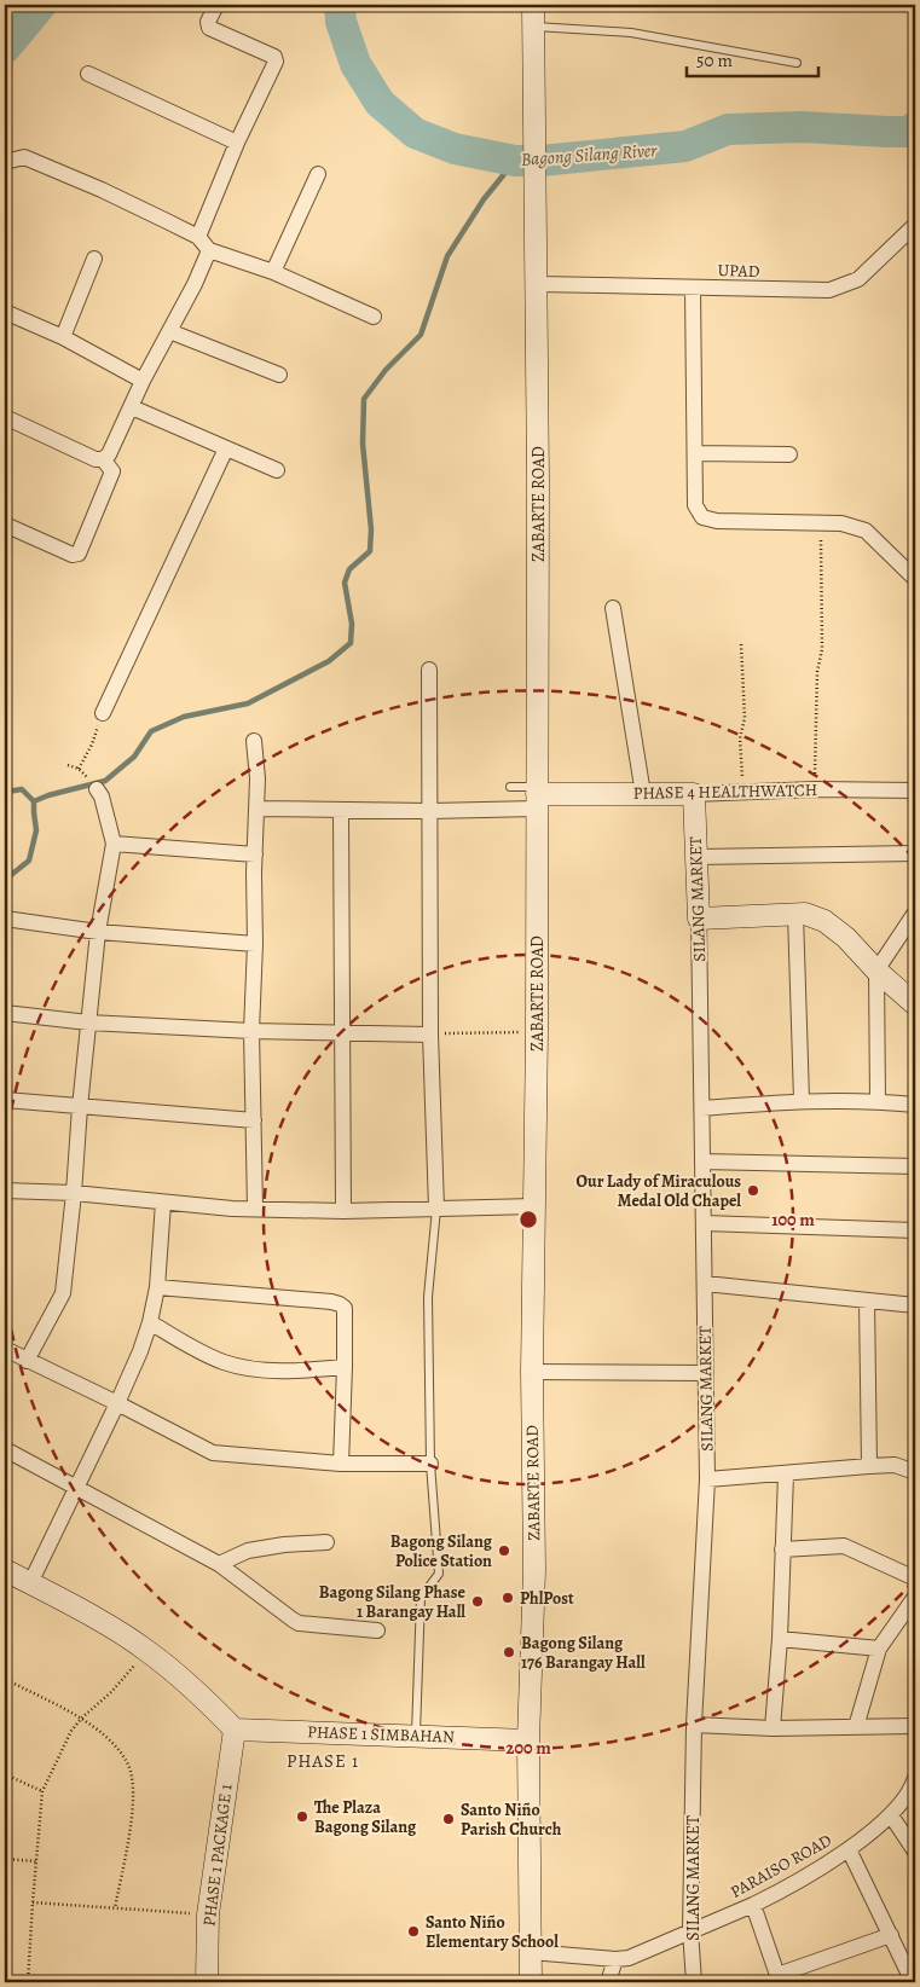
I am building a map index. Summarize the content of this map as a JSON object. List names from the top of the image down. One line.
{"streets":{"main road":["ZABARTE ROAD","PHASE 4 HEALTHWATCH","SILANG MARKET","PHASE 1 SIMBAHAN","PHASE 1 PACKAGE 1"],"street":["UPAD","PARAISO ROAD"]},"crossings":[["UPAD","ZABARTE ROAD"],["ZABARTE ROAD","PHASE 4 HEALTHWATCH"],["ZABARTE ROAD","PHASE 1 SIMBAHAN"],["ZABARTE ROAD","PARAISO ROAD"],["PHASE 4 HEALTHWATCH","SILANG MARKET"],["SILANG MARKET","PARAISO ROAD"],["PHASE 1 SIMBAHAN","PHASE 1 PACKAGE 1"]],"districts":["PHASE 1"],"water":["Bagong Silang River"],"places":["Our Lady of Miraculous Medal Old Chapel","Bagong Silang Police Station","PhlPost","Bagong Silang Phase 1 Barangay Hall","Bagong Silang 176 Barangay Hall","The Plaza Bagong Silang","Santo Niño Parish Church","Santo Niño Elementary School"],"scale_bar":"50 m","rings":["100 m","200 m"]}
